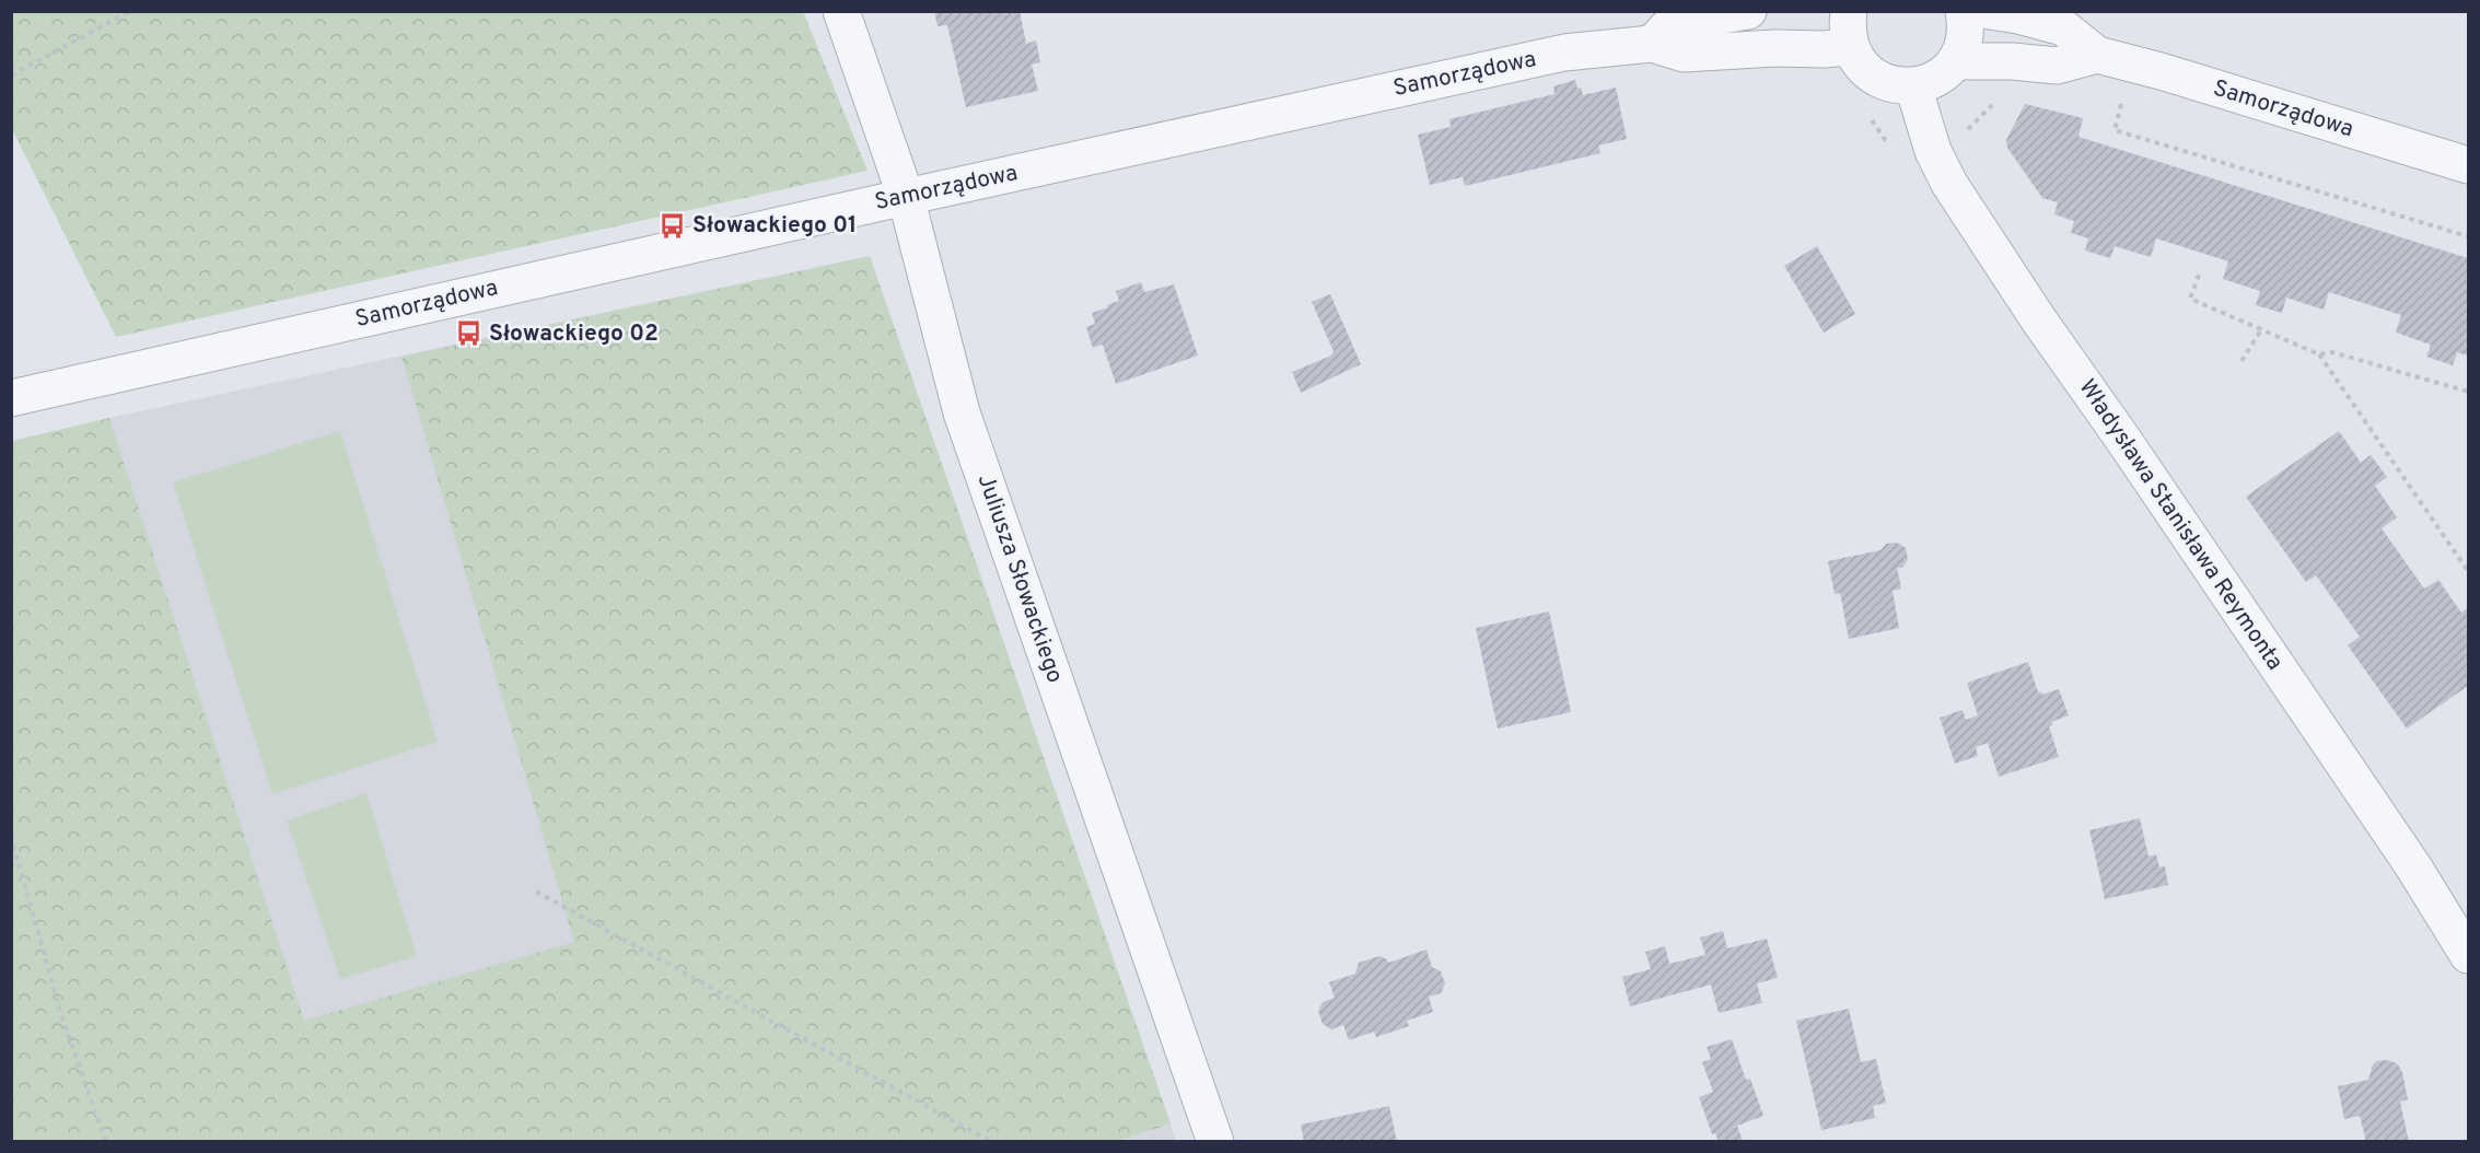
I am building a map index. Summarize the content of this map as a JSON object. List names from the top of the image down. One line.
{"streets":{"street":["Samorządowa","Władysława Stanisława Reymonta","Juliusza Słowackiego"]},"crossings":[["Samorządowa","Juliusza Słowackiego"]],"places":{"bus stop":["Słowackiego 01","Słowackiego 02"]}}
